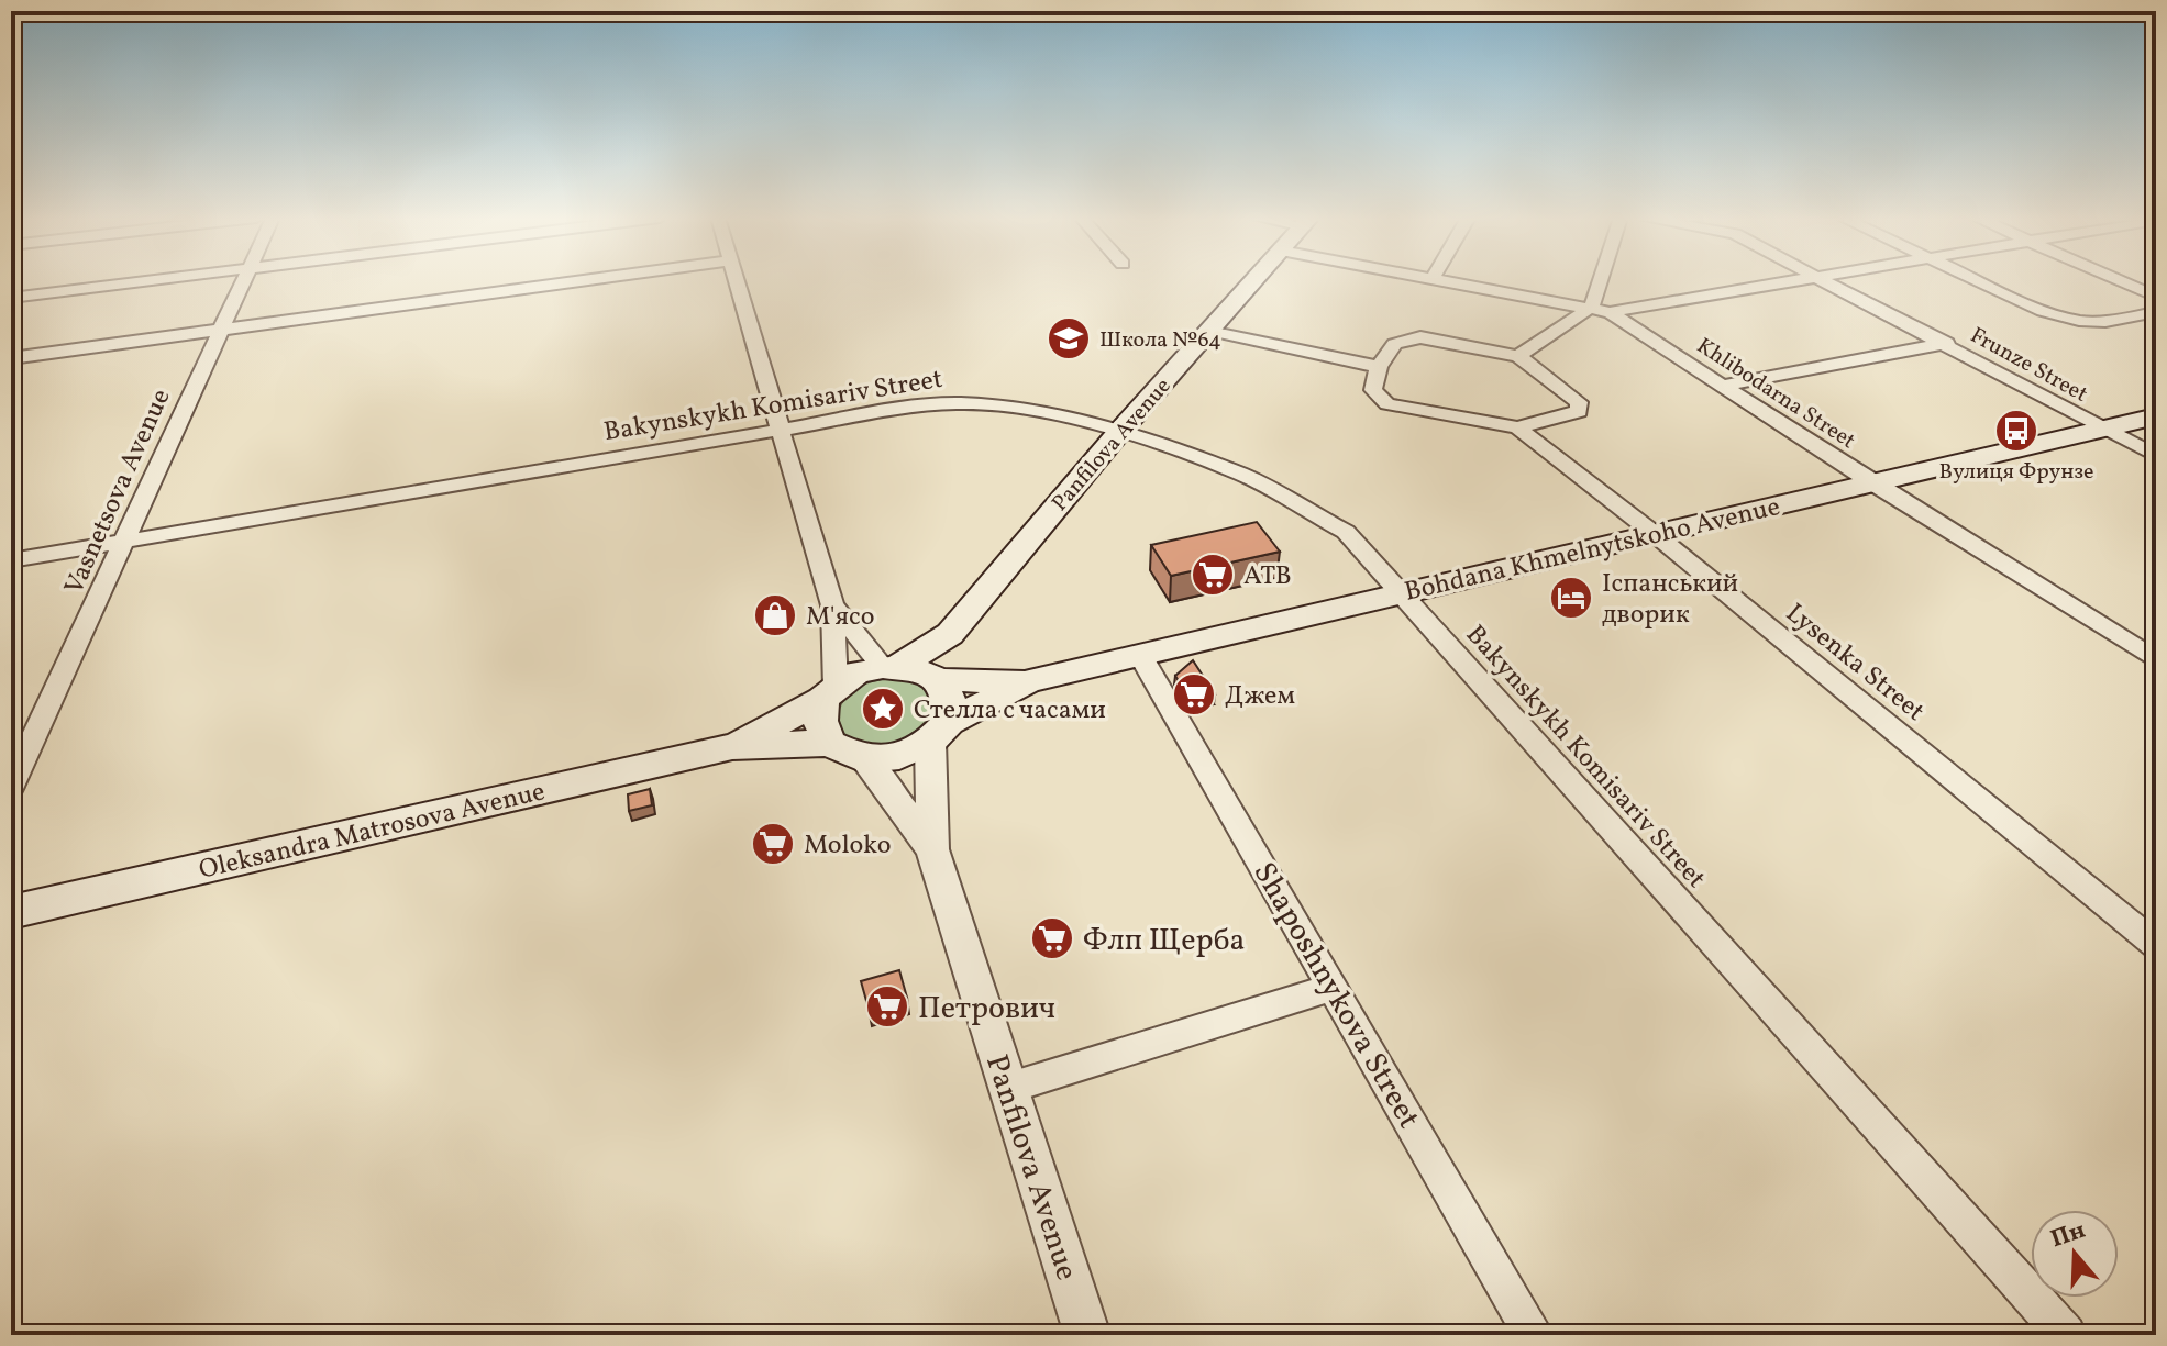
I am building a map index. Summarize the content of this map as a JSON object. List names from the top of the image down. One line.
{"streets":{"main road":["Panfilova Avenue","Bohdana Khmelnytskoho Avenue","Oleksandra Matrosova Avenue"],"street":["Frunze Street","Khlibodarna Street","Bakynskykh Komisariv Street","Vasnetsova Avenue","Lysenka Street","Shaposhnykova Street"]},"crossings":[["Frunze Street","Bohdana Khmelnytskoho Avenue"],["Khlibodarna Street","Bohdana Khmelnytskoho Avenue"],["Bakynskykh Komisariv Street","Panfilova Avenue"],["Bakynskykh Komisariv Street","Vasnetsova Avenue"],["Bakynskykh Komisariv Street","Bohdana Khmelnytskoho Avenue"],["Bohdana Khmelnytskoho Avenue","Lysenka Street"],["Bohdana Khmelnytskoho Avenue","Shaposhnykova Street"]],"places":{"school or university":["Школа №64"],"bus stop":["Вулиця Фрунзе"],"supermarket":["ATB","Джем","Moloko","Флп Щерба","Петрович"],"hotel":["Іспанський дворик"],"shop":["М'ясо"],"place":["Стелла с часами"]},"north":"top"}
